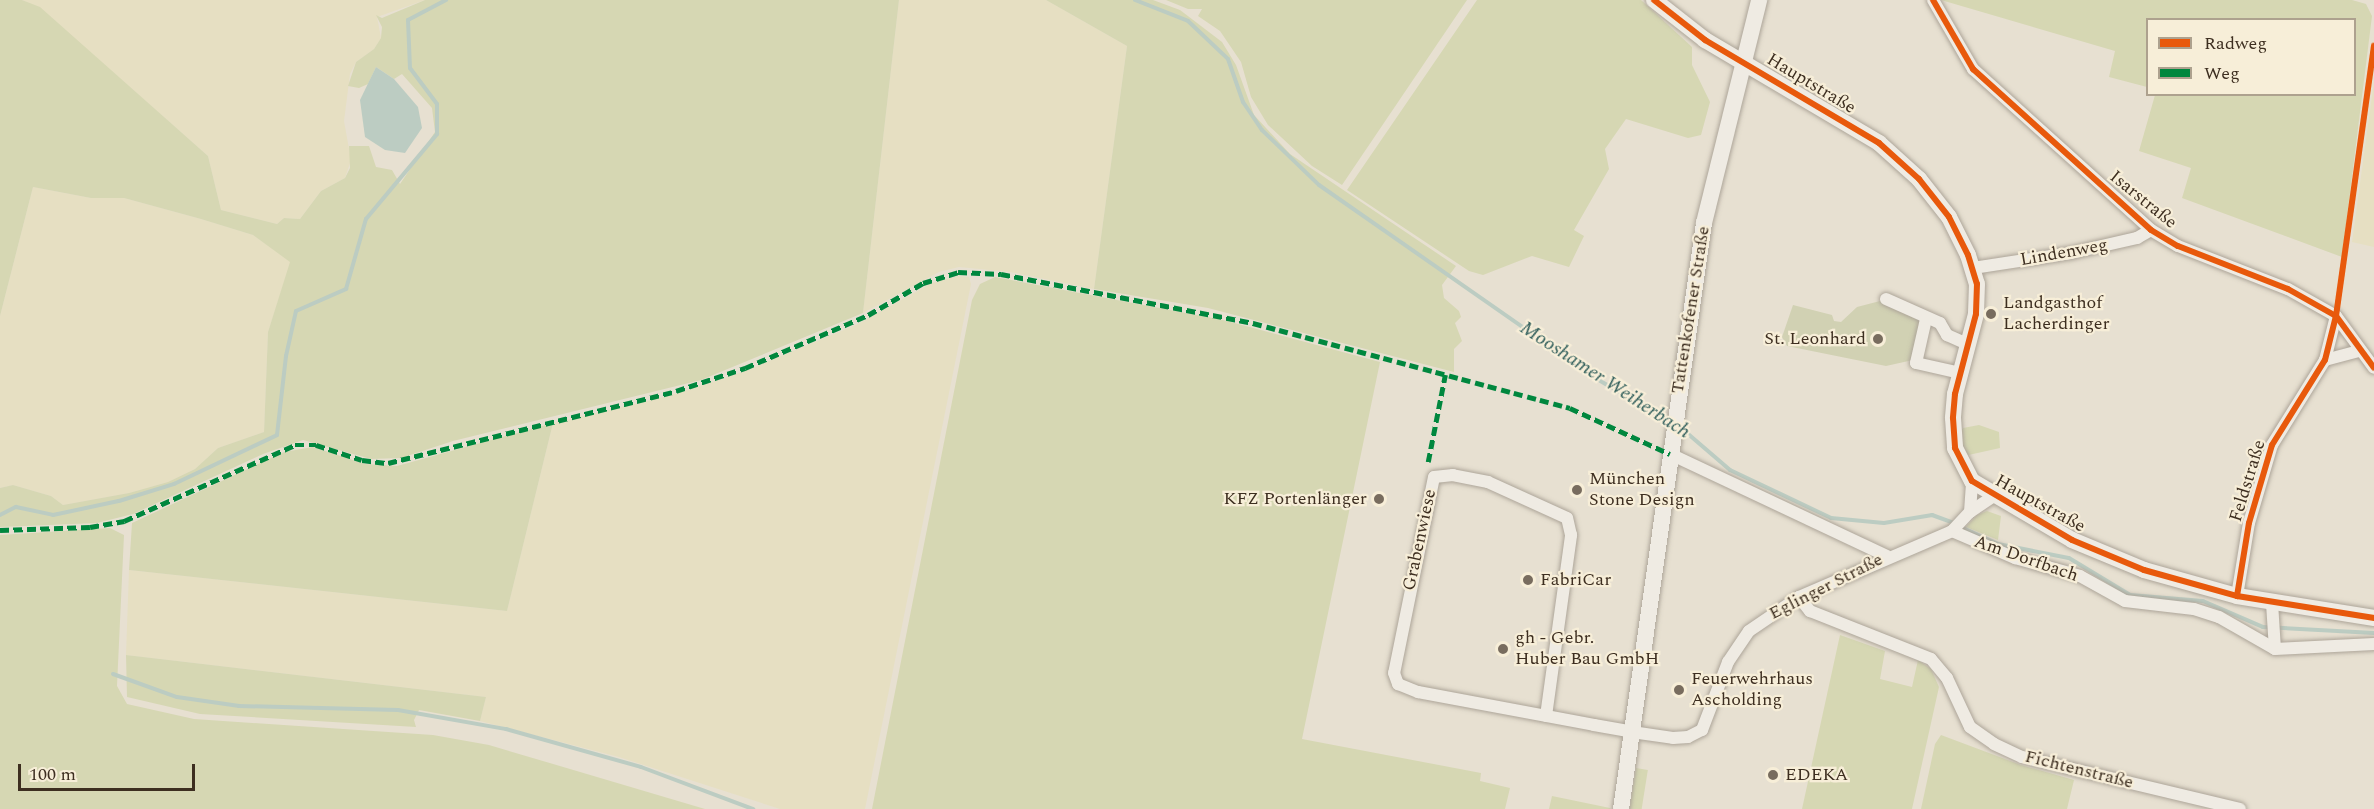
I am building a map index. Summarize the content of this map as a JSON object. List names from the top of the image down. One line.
{"streets":{"main road":["Hauptstraße","Tattenkofener Straße"],"street":["Isarstraße","Lindenweg","Feldstraße","Grabenwiese","Am Dorfbach","Eglinger Straße","Fichtenstraße"]},"crossings":[["Hauptstraße","Lindenweg"],["Hauptstraße","Tattenkofener Straße"],["Hauptstraße","Feldstraße"],["Hauptstraße","Eglinger Straße"],["Isarstraße","Lindenweg"],["Isarstraße","Feldstraße"],["Tattenkofener Straße","Grabenwiese"],["Tattenkofener Straße","Eglinger Straße"],["Grabenwiese","Eglinger Straße"],["Am Dorfbach","Eglinger Straße"],["Eglinger Straße","Fichtenstraße"]],"water":["Mooshamer Weiherbach"],"places":["Landgasthof Lacherdinger","St. Leonhard","München Stone Design","KFZ Portenlänger","FabriCar","gh - Gebr. Huber Bau GmbH","Feuerwehrhaus Ascholding","EDEKA"],"legend":["Radweg","Weg"],"scale_bar":"100 m"}
